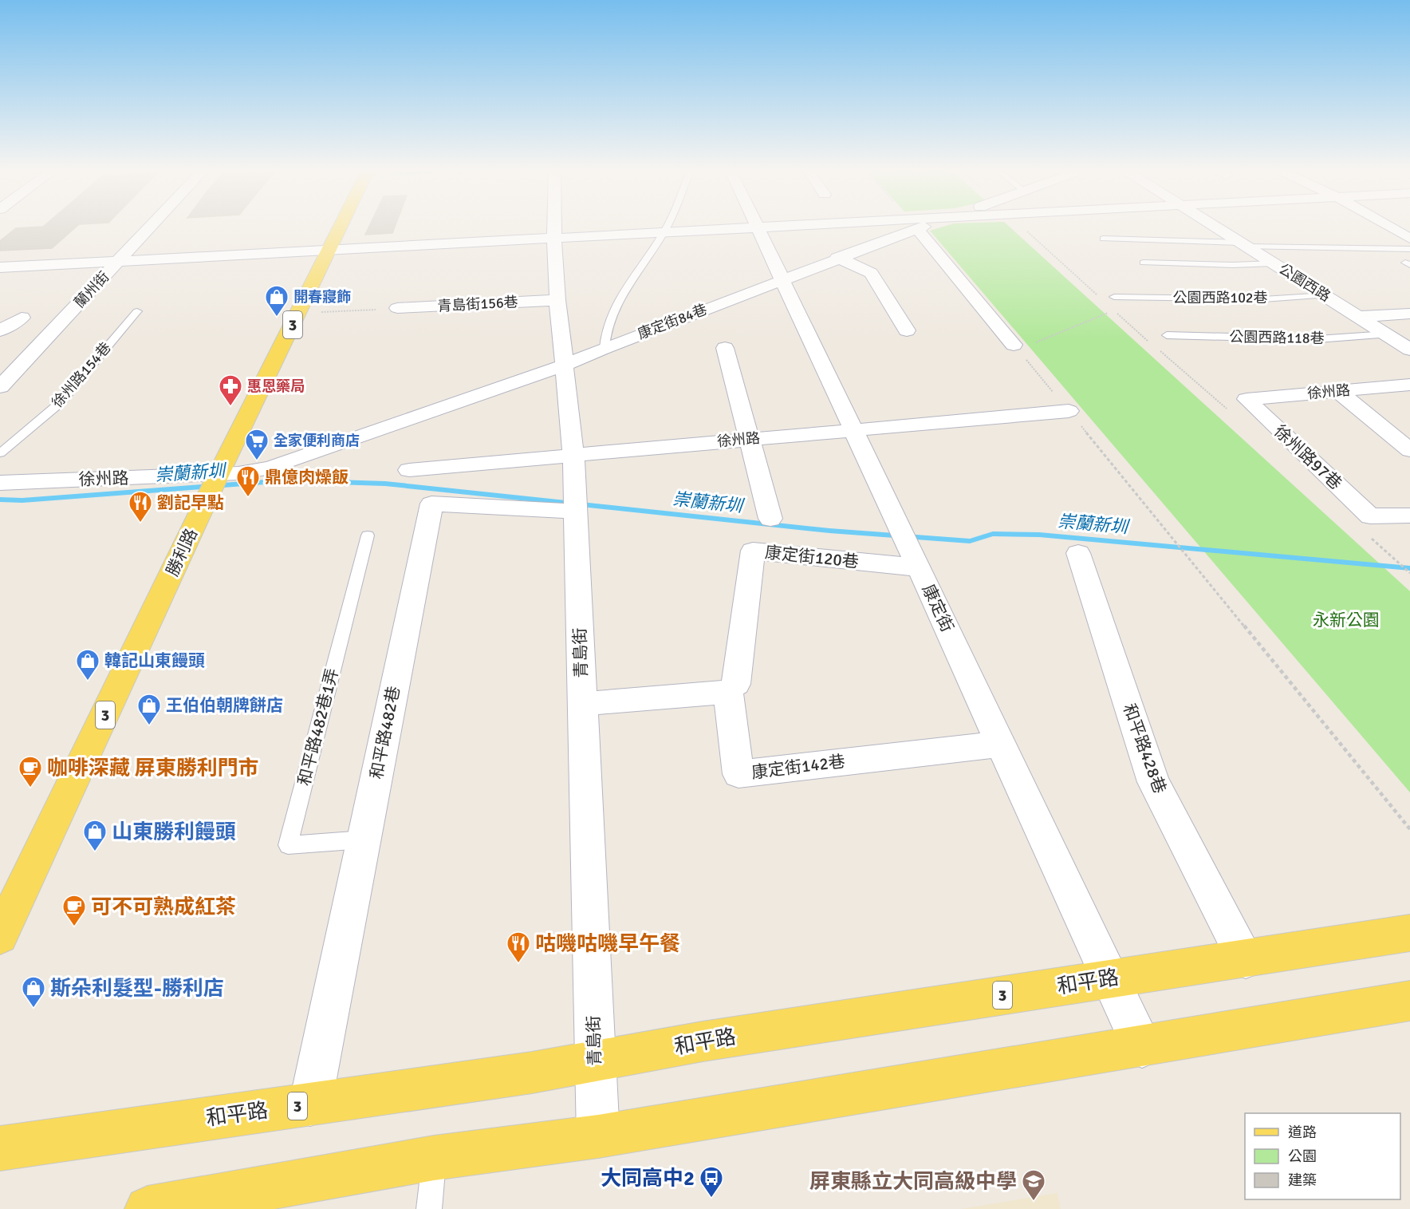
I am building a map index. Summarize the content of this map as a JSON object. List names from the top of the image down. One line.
{"streets":{"main road":["3","勝利路","和平路"],"street":["公園西路","蘭州街","青島街156巷","康定街84巷","徐州路","徐州路97巷","康定街120巷","康定街","青島街","和平路482巷","和平路428巷","康定街142巷"],"lane":["公園西路102巷","公園西路118巷","徐州路154巷","和平路482巷1弄"]},"crossings":[["公園西路","公園西路102巷"],["公園西路","公園西路118巷"],["青島街156巷","青島街"],["康定街84巷","徐州路"],["康定街84巷","康定街"],["康定街84巷","青島街"],["徐州路","徐州路97巷"],["徐州路","勝利路"],["徐州路","康定街"],["徐州路","青島街"],["康定街120巷","康定街"],["康定街","康定街142巷"],["康定街","和平路"],["青島街","和平路482巷"],["青島街","康定街142巷"],["青島街","和平路"],["和平路482巷1弄","和平路482巷"],["和平路482巷","和平路"],["和平路428巷","和平路"]],"water":["崇蘭新圳"],"parks":["永新公園"],"places":{"shop":["開春寢飾","韓記山東饅頭","王伯伯朝牌餅店","山東勝利饅頭","斯朵利髮型-勝利店"],"pharmacy":["惠恩藥局"],"supermarket":["全家便利商店"],"restaurant":["鼎億肉燥飯","劉記早點","咕嘰咕嘰早午餐"],"cafe":["咖啡深藏 屏東勝利門市","可不可熟成紅茶"],"bus stop":["大同高中2"],"school or university":["屏東縣立大同高級中學"]},"legend":["道路","公園","建築"]}
